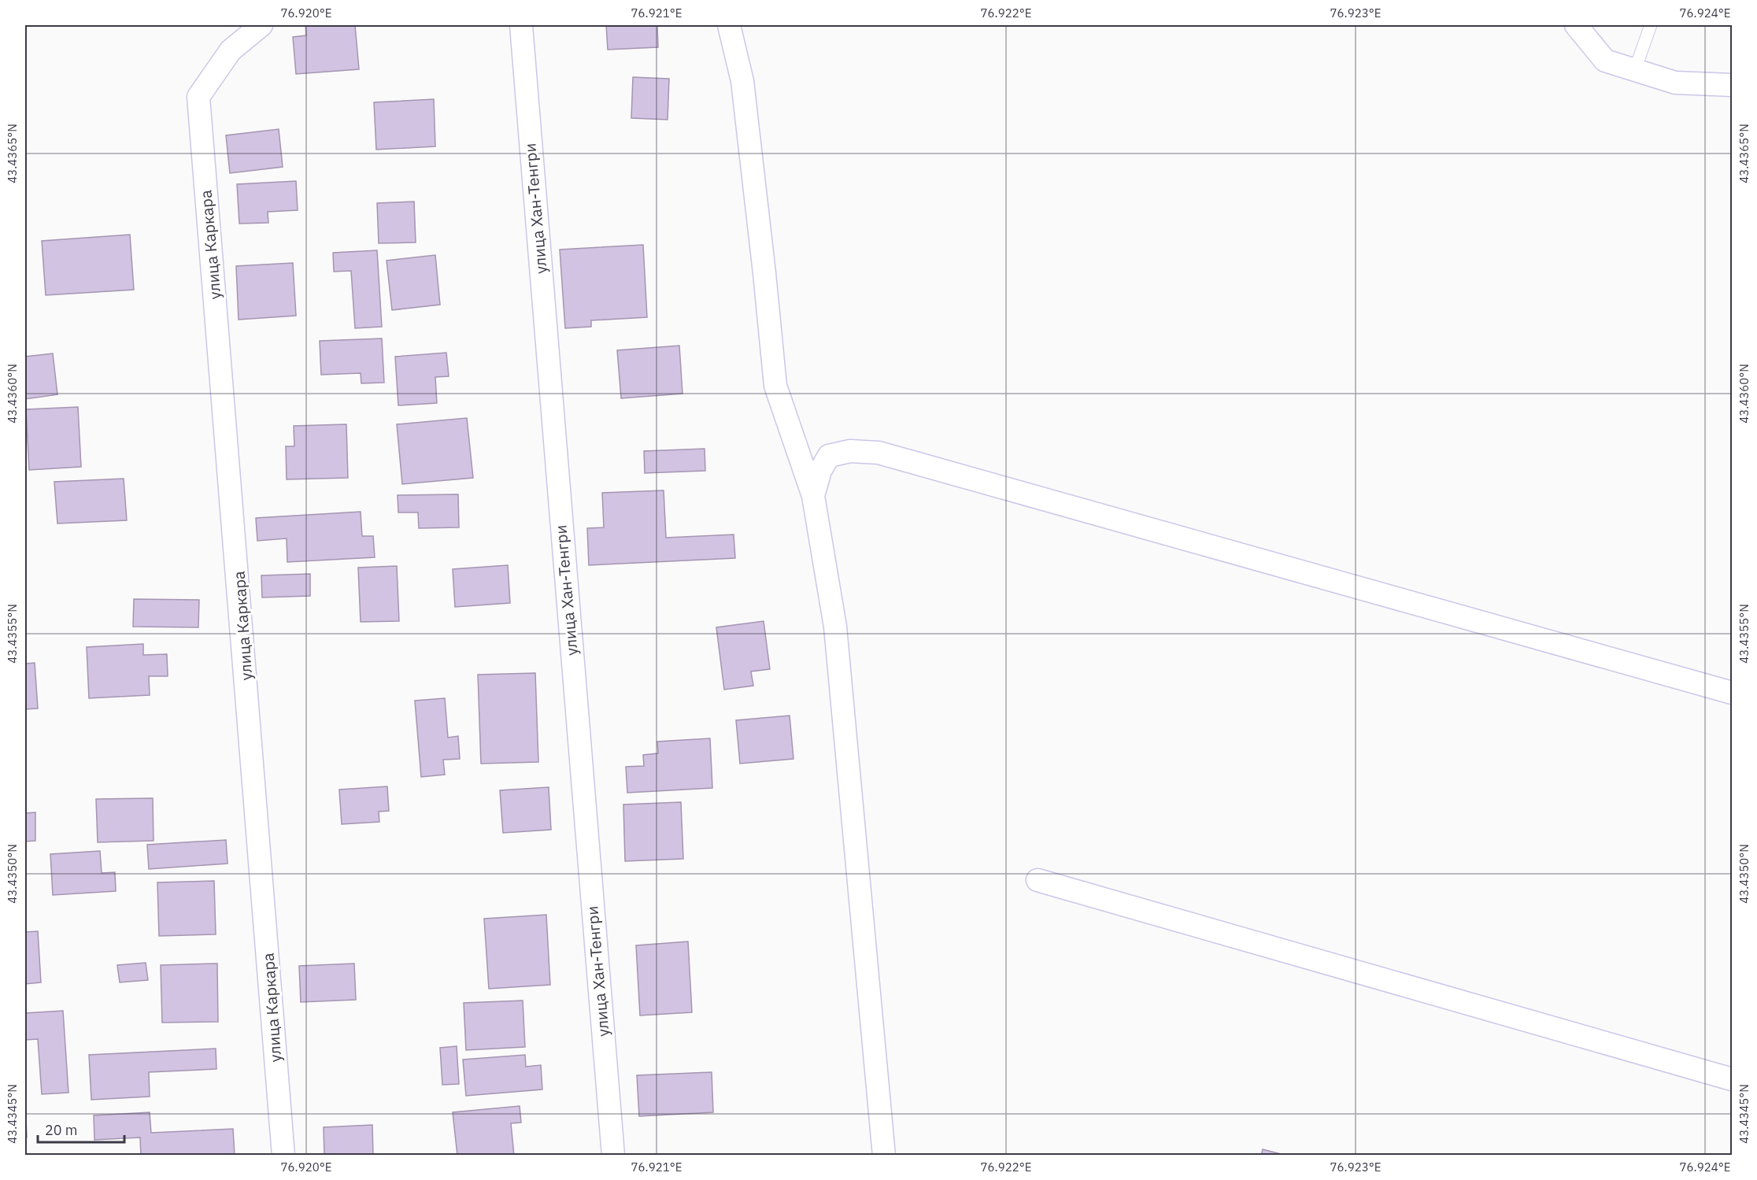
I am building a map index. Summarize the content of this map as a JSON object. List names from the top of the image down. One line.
{"streets":{"street":["улица Хан-Тенгри","улица Каркара"]},"scale_bar":"20 m","coordinates":["76.920°E","76.921°E","76.922°E","76.923°E","76.924°E","43.4365°N","43.4360°N","43.4355°N","43.4350°N","43.4345°N"]}
